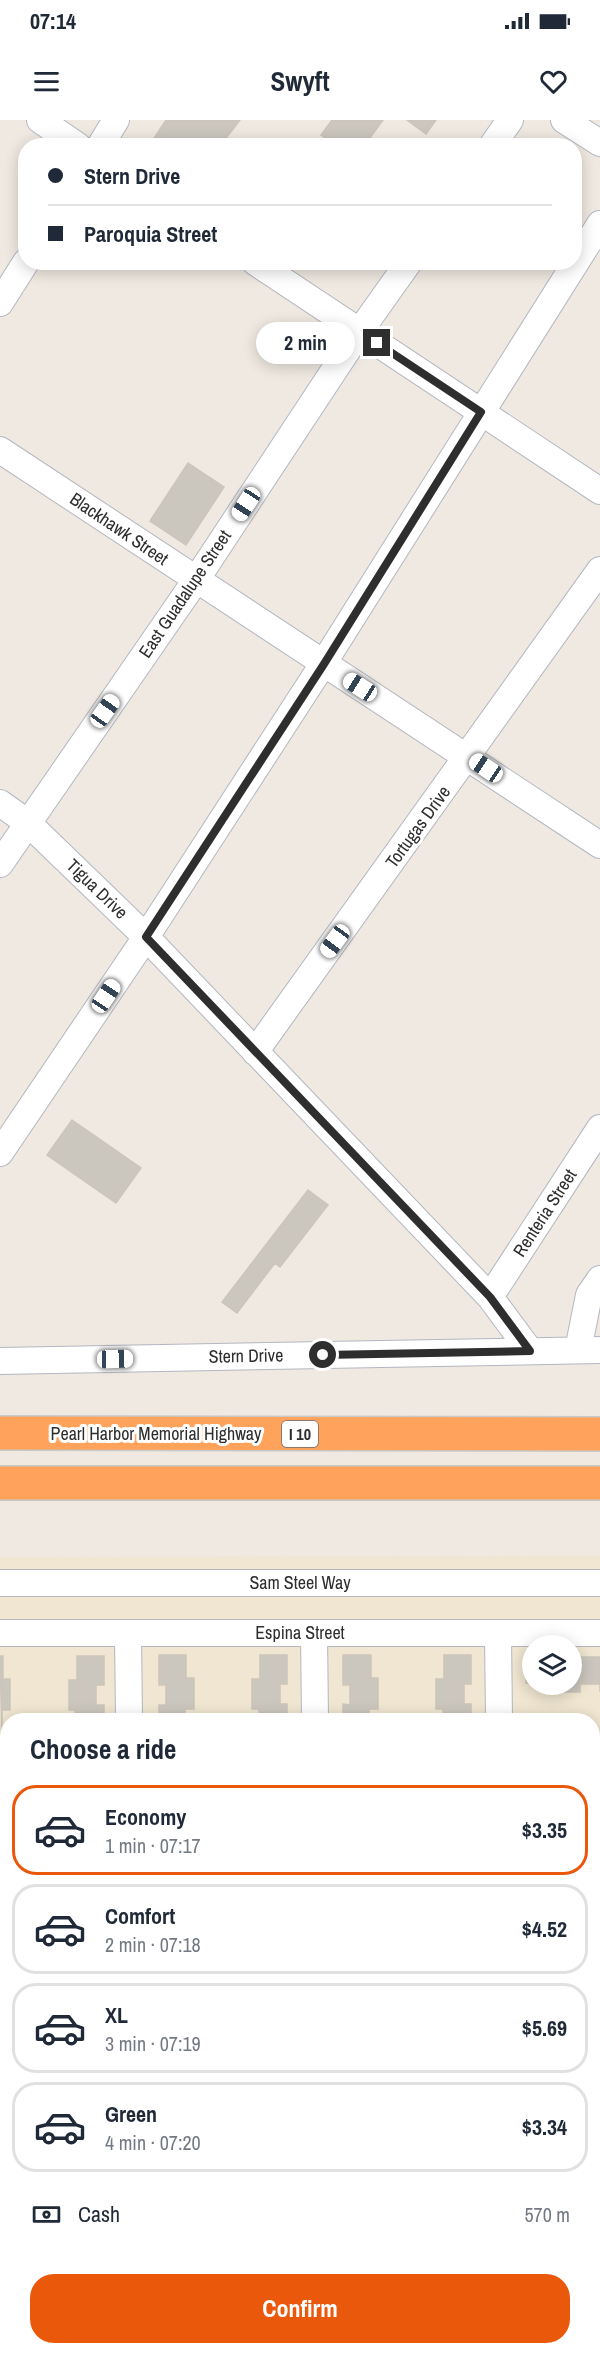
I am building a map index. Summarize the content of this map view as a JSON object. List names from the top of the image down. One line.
{"streets":{"highway":["Pearl Harbor Memorial Highway","I 10"],"street":["Blackhawk Street","East Guadalupe Street","Tortugas Drive","Tigua Drive","Renteria Street","Stern Drive","Sam Steel Way","Espina Street"]},"crossings":[["Blackhawk Street","East Guadalupe Street"],["Blackhawk Street","Tortugas Drive"],["East Guadalupe Street","Tigua Drive"],["Tortugas Drive","Tigua Drive"],["Tigua Drive","Renteria Street"],["Tigua Drive","Stern Drive"]],"page":{"status":"07:14","header":"Swyft","banner":["Stern Drive","Paroquia Street"],"bubble":"2 min","heading":"Choose a ride","list":[{"name":"Economy","note":"1 min · 07:17","value":"$3.35"},{"name":"Comfort","note":"2 min · 07:18","value":"$4.52"},{"name":"XL","note":"3 min · 07:19","value":"$5.69"},{"name":"Green","note":"4 min · 07:20","value":"$3.34"}],"pay":["Cash","570 m"],"buttons":"Confirm"}}
